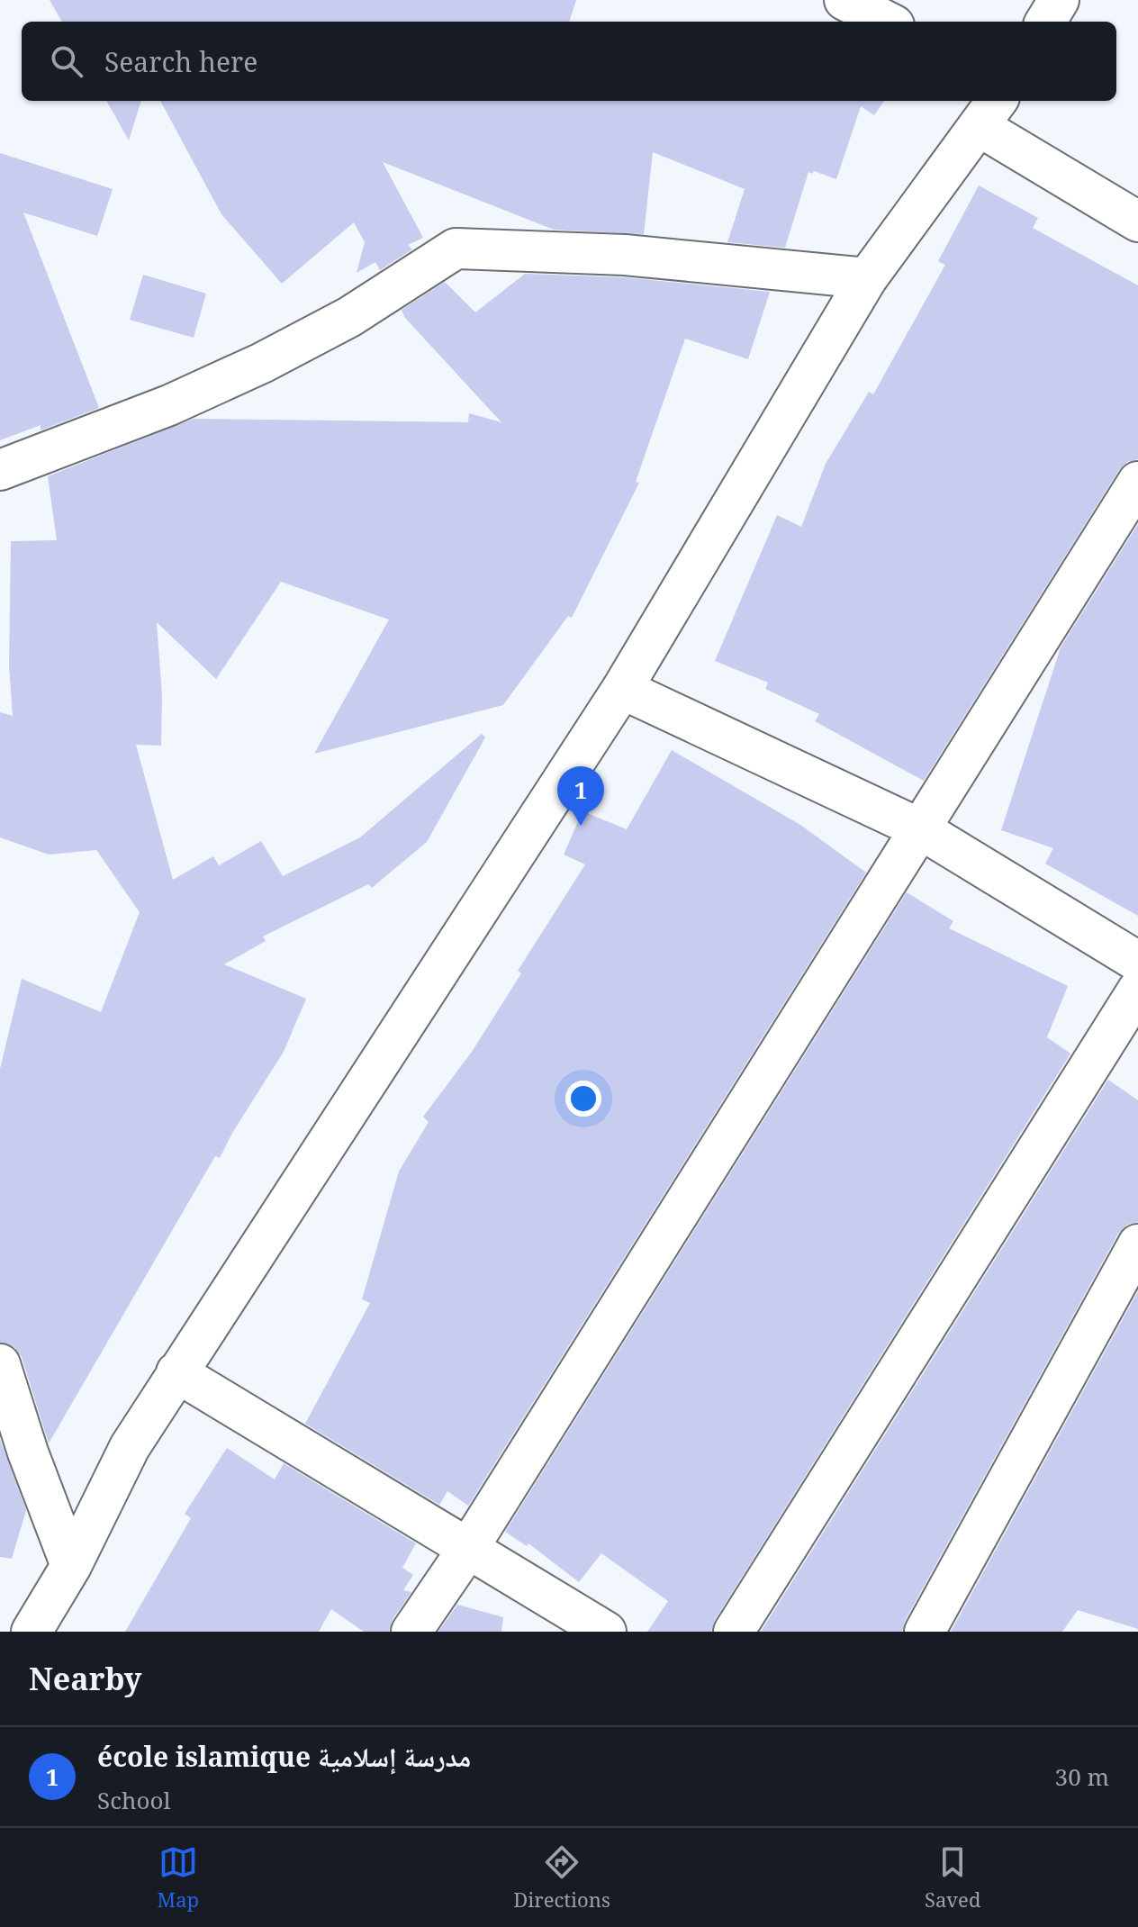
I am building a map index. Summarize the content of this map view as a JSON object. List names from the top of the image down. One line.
{"page":{"search":"Search here","pins":"1","heading":"Nearby","list":[{"mark":"1","name":"école islamique مدرسة إسلامية","note":"School","value":"30 m"}],"nav":["Map","Directions","Saved"]}}
